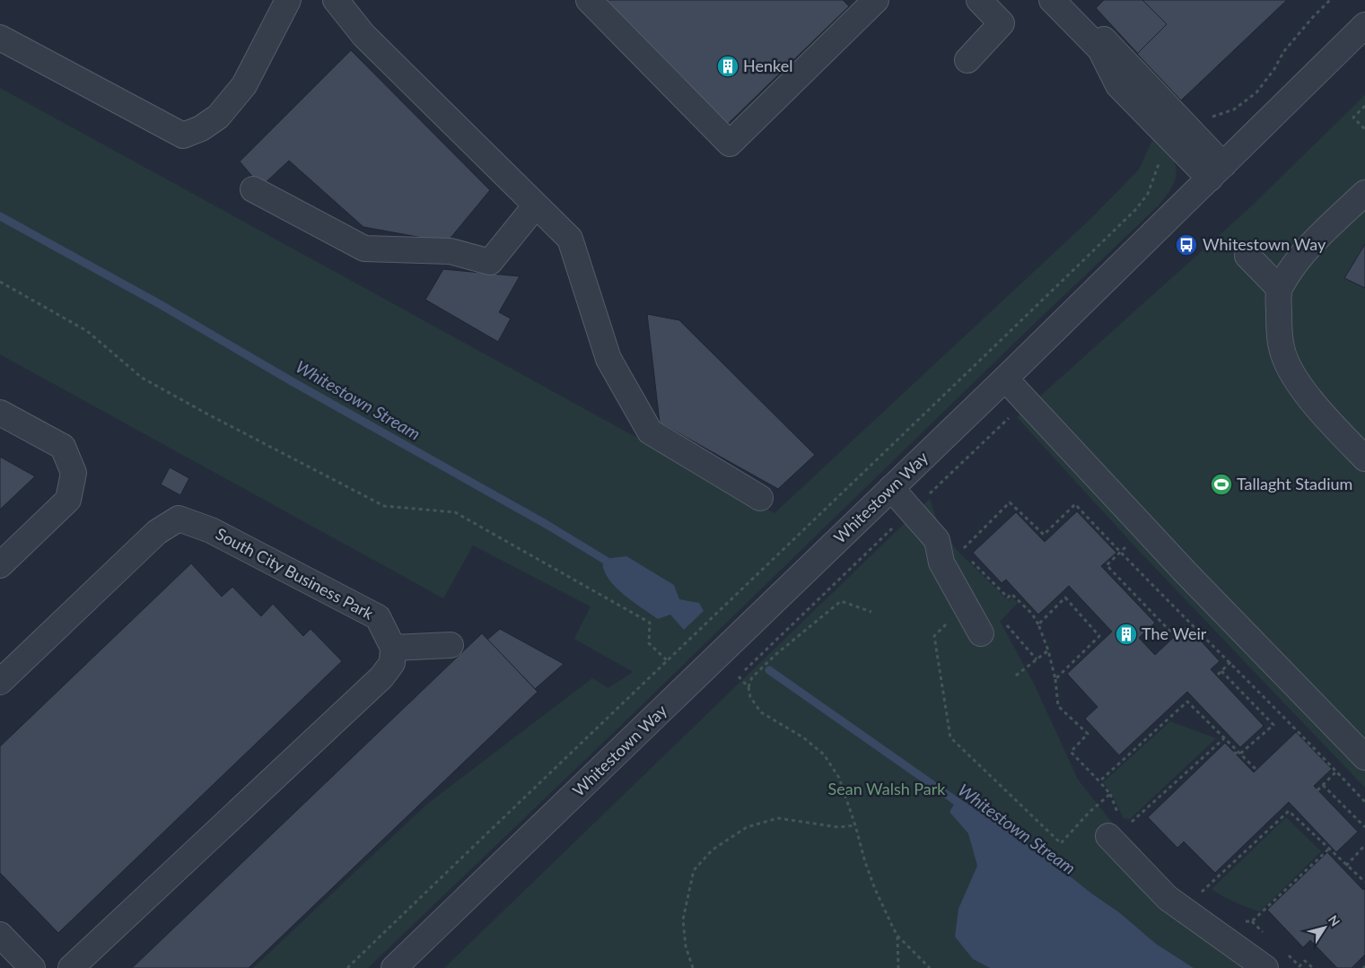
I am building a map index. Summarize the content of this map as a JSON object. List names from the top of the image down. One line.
{"streets":{"street":["Whitestown Way","South City Business Park"]},"water":["Whitestown Stream"],"parks":["Sean Walsh Park"],"places":{"building":["Henkel","The Weir"],"bus stop":["Whitestown Way"],"sports":["Tallaght Stadium"]},"north":"top right"}
